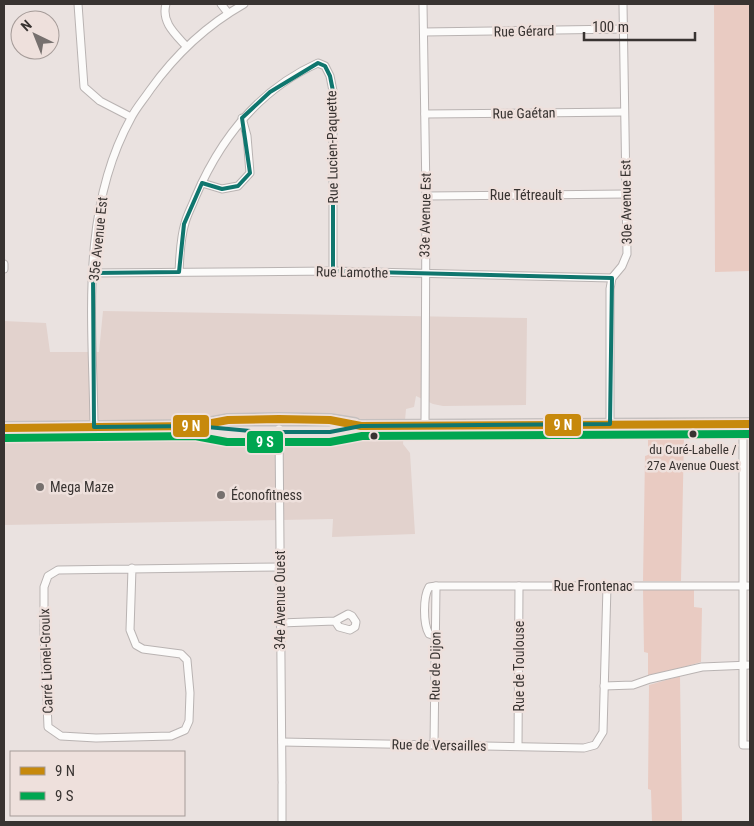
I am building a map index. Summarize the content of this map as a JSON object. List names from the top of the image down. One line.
{"streets":{"street":["Rue Gérard","Rue Gaétan","Rue Lucien-Paquette","Rue Tétreault","30e Avenue Est","33e Avenue Est","35e Avenue Est","Rue Lamothe","Rue Frontenac","34e Avenue Ouest","Carré Lionel-Groulx","Rue de Dijon","Rue de Toulouse","Rue de Versailles"]},"crossings":[["Rue Gérard","30e Avenue Est"],["Rue Gérard","33e Avenue Est"],["Rue Gaétan","30e Avenue Est"],["Rue Gaétan","33e Avenue Est"],["Rue Lucien-Paquette","Rue Lamothe"],["Rue Tétreault","30e Avenue Est"],["Rue Tétreault","33e Avenue Est"],["30e Avenue Est","Rue Lamothe"],["33e Avenue Est","Rue Lamothe"],["35e Avenue Est","Rue Lamothe"],["Rue Frontenac","Rue de Dijon"],["Rue Frontenac","Rue de Toulouse"],["34e Avenue Ouest","Carré Lionel-Groulx"],["34e Avenue Ouest","Rue de Versailles"],["Rue de Dijon","Rue de Versailles"],["Rue de Toulouse","Rue de Versailles"]],"places":["du Curé-Labelle / 27e Avenue Ouest","Mega Maze","Éconofitness"],"legend":["9 N","9 S"],"scale_bar":"100 m","north":"top left"}
